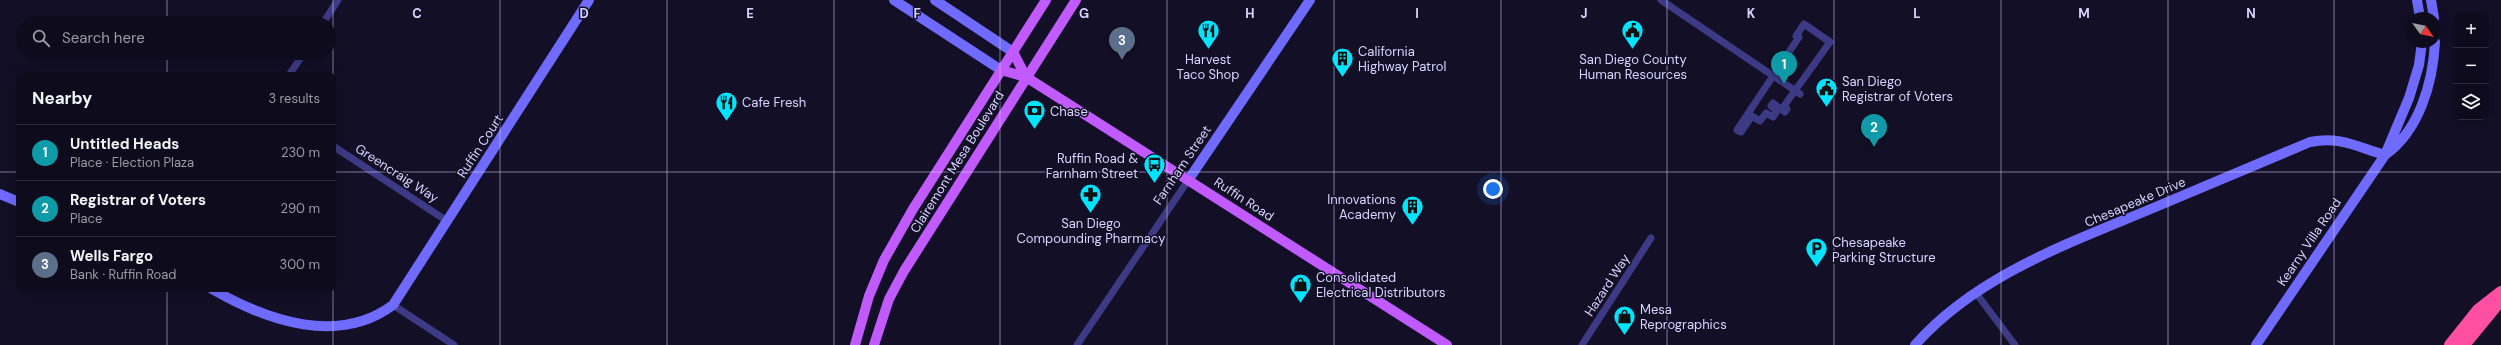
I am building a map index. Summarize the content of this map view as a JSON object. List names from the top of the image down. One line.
{"streets":{"main road":["Clairemont Mesa Boulevard","Ruffin Road"],"street":["Ruffin Court","Farnham Street","Greencraig Way","Chesapeake Drive","Kearny Villa Road","Hazard Way"]},"crossings":[["Ruffin Court","Greencraig Way"],["Clairemont Mesa Boulevard","Ruffin Road"],["Farnham Street","Ruffin Road"],["Chesapeake Drive","Kearny Villa Road"]],"places":{"restaurant":["Harvest Taco Shop","Cafe Fresh"],"public building":["San Diego County Human Resources","San Diego Registrar of Voters"],"building":["California Highway Patrol","Innovations Academy"],"bank":["Chase"],"bus stop":["Ruffin Road & Farnham Street"],"pharmacy":["San Diego Compounding Pharmacy"],"parking":["Chesapeake Parking Structure"],"shop":["Consolidated Electrical Distributors","Mesa Reprographics"]},"north":"bottom right","page":{"map_buttons":["+","−"],"search":"Search here","pins":["3","1","2"],"heading":["Nearby","3 results"],"list":[{"mark":"1","name":"Untitled Heads","note":"Place · Election Plaza","value":"230 m"},{"mark":"2","name":"Registrar of Voters","note":"Place","value":"290 m"},{"mark":"3","name":"Wells Fargo","note":"Bank · Ruffin Road","value":"300 m"}]},"grid":{"columns":["C","D","E","F","G","H","I","J","K","L","M","N"]}}
